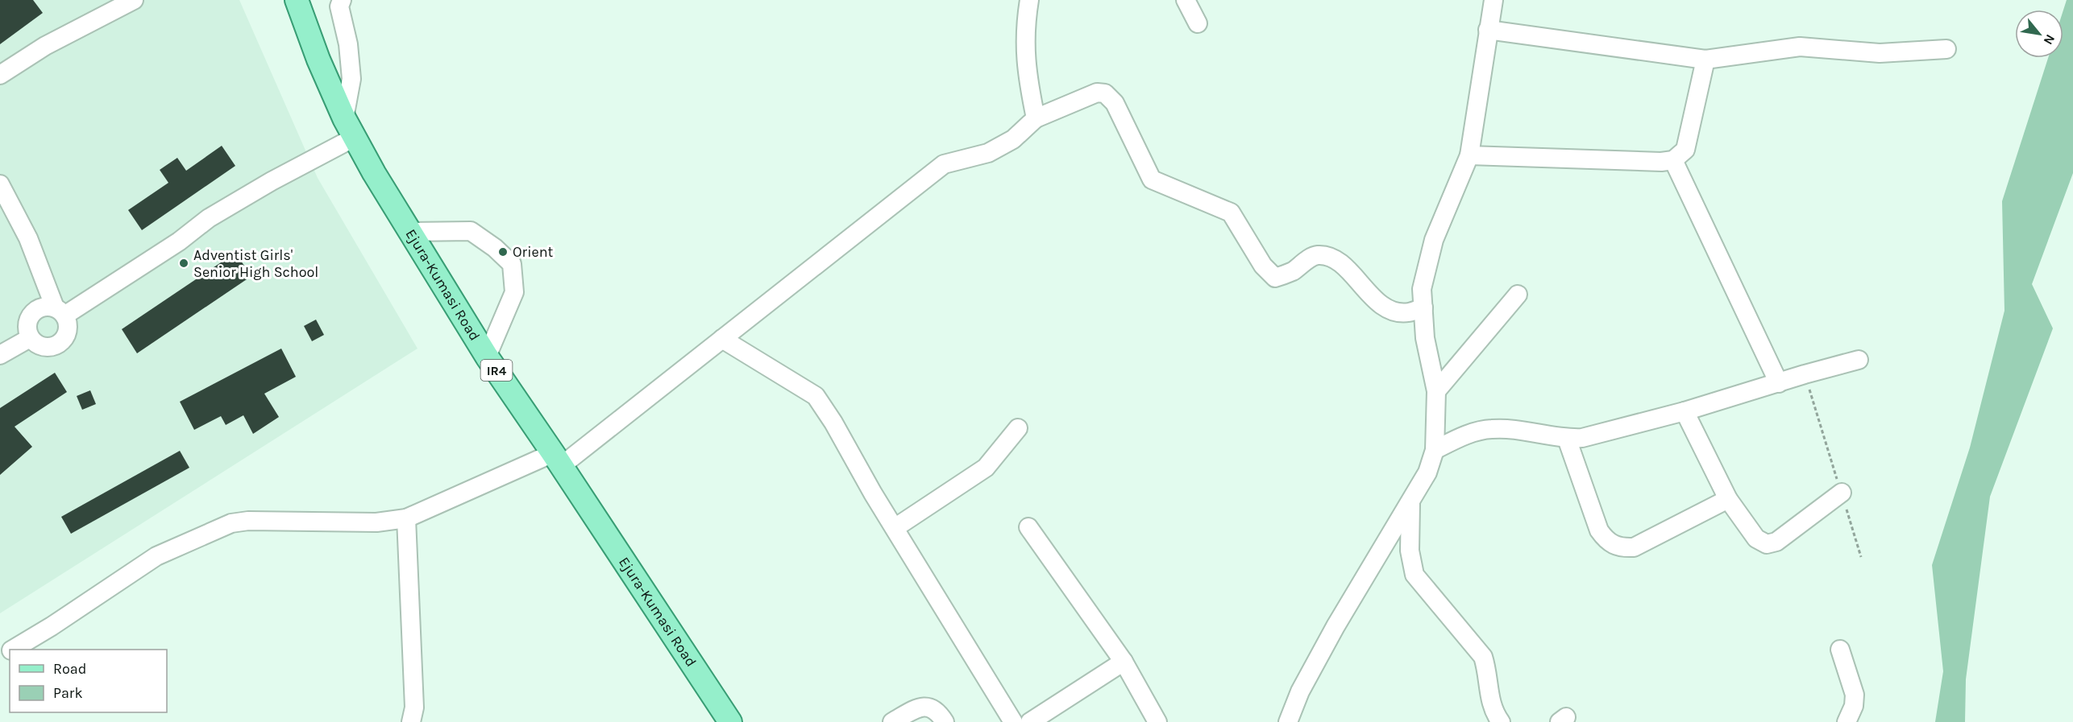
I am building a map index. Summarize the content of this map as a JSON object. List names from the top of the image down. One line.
{"streets":{"main road":["Ejura-Kumasi Road","IR4"]},"places":["Orient","Adventist Girls' Senior High School"],"legend":["Road","Park"],"north":"bottom right"}
